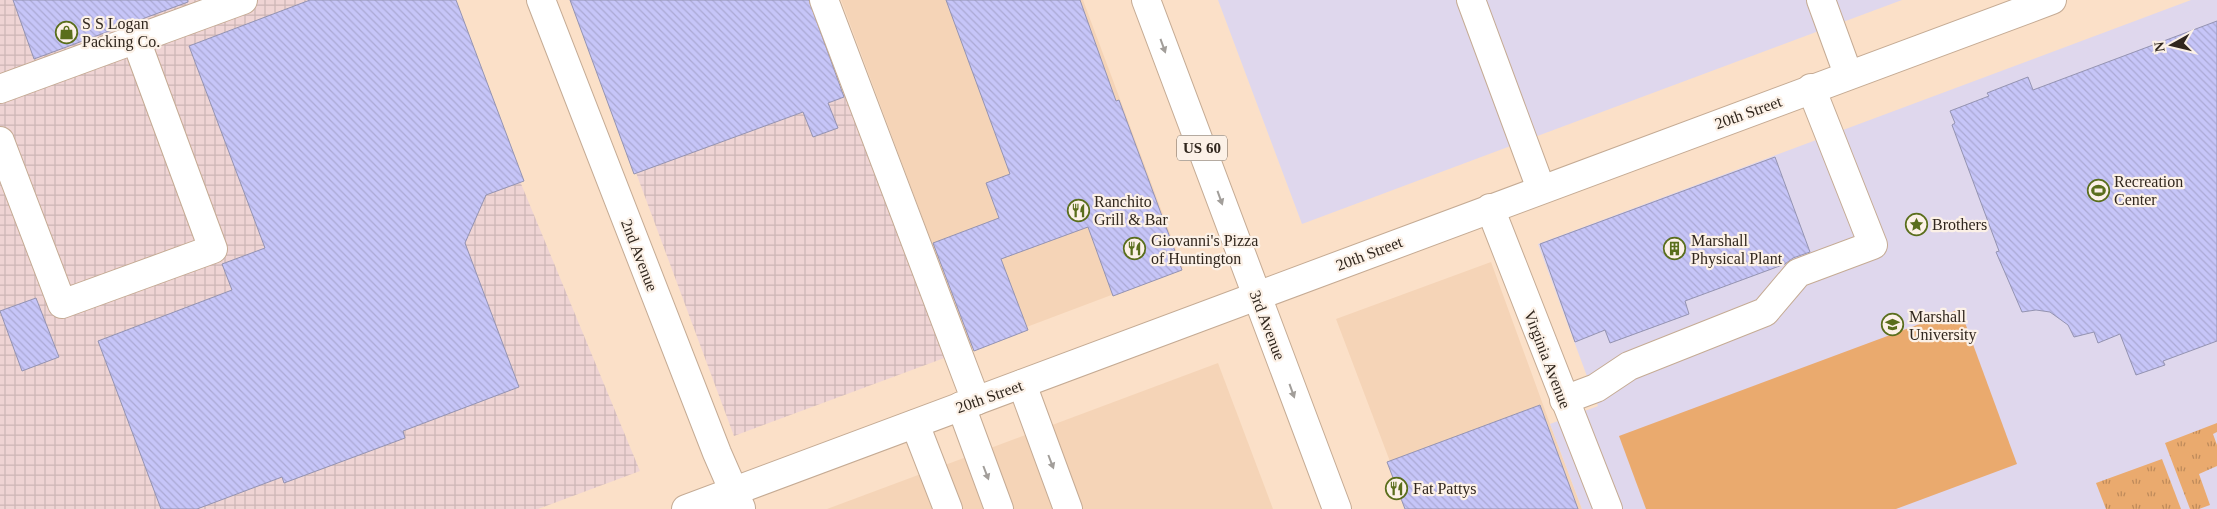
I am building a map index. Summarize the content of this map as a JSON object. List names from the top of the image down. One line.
{"streets":{"street":["20th Street","US 60","2nd Avenue","3rd Avenue","Virginia Avenue"]},"crossings":[["20th Street","2nd Avenue"],["20th Street","3rd Avenue"],["20th Street","Virginia Avenue"]],"one_way":["3rd Avenue"],"places":{"shop":["S S Logan Packing Co."],"sports":["Recreation Center"],"restaurant":["Ranchito Grill & Bar","Giovanni's Pizza of Huntington","Fat Pattys"],"place":["Brothers"],"building":["Marshall Physical Plant"],"school or university":["Marshall University"]},"north":"left"}
